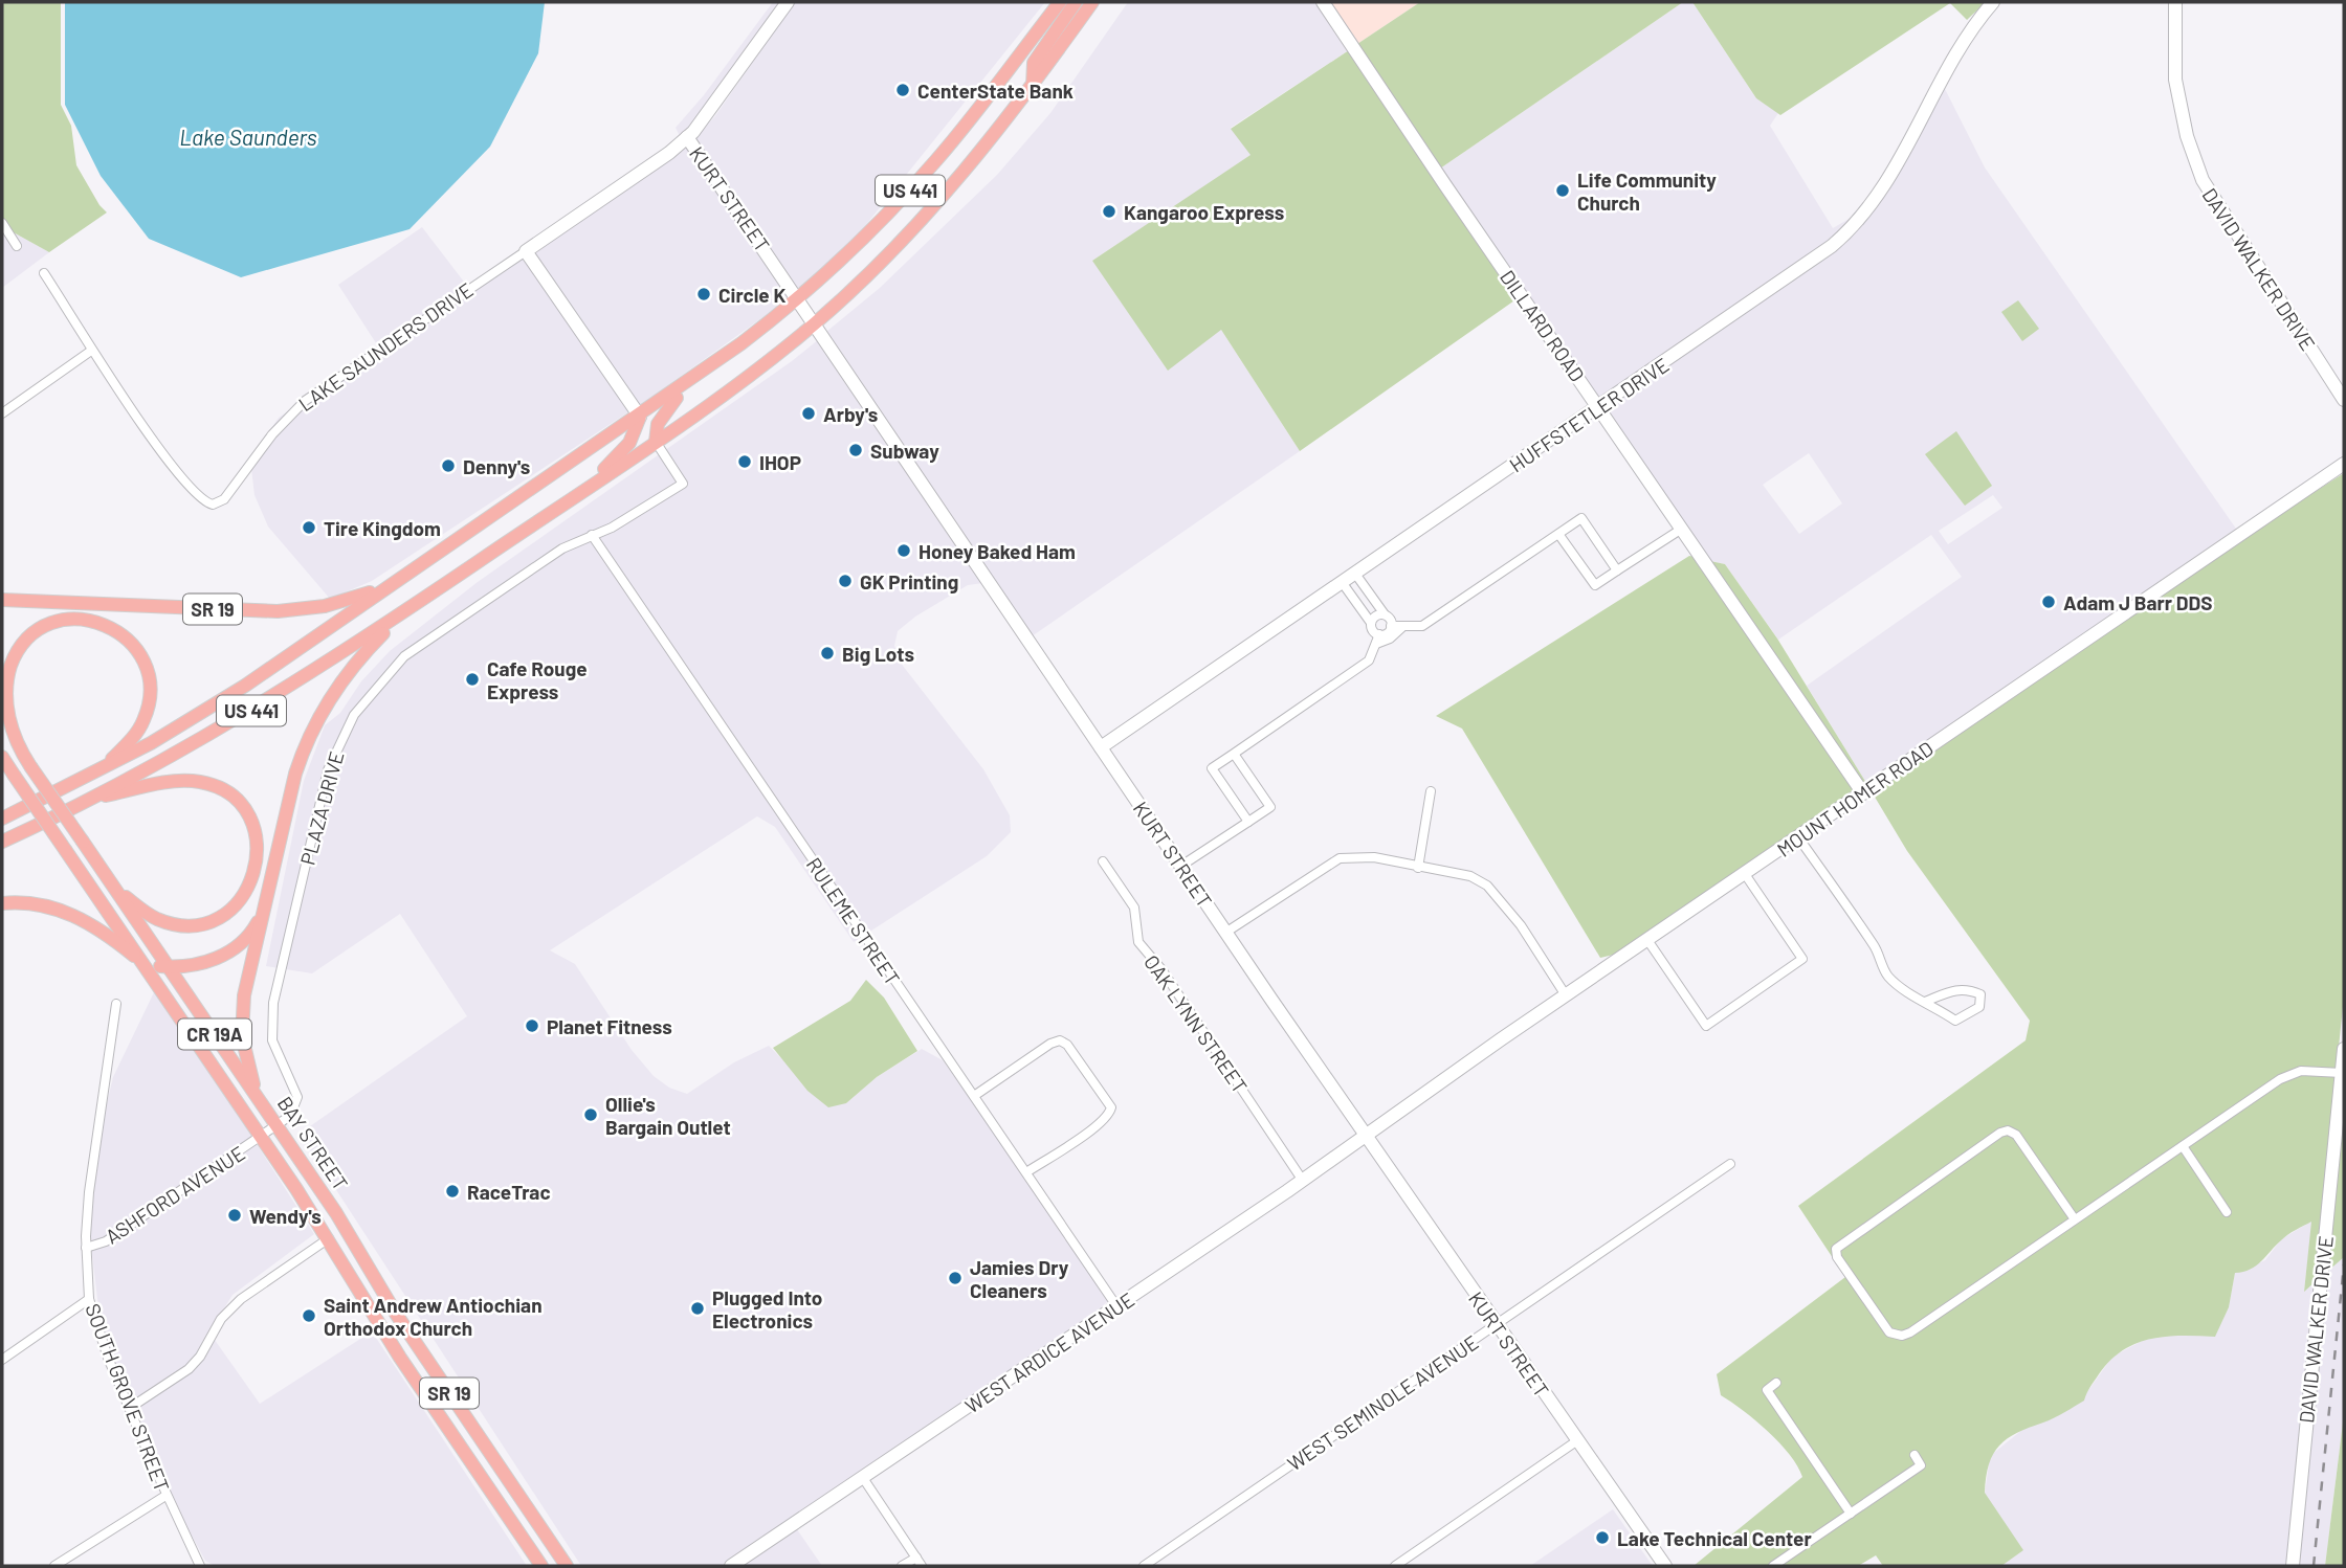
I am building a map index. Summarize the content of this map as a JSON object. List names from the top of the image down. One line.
{"streets":{"main road":["US 441","SR 19","CR 19A","BAY STREET"],"street":["KURT STREET","DAVID WALKER DRIVE","DILLARD ROAD","LAKE SAUNDERS DRIVE","HUFFSTETLER DRIVE","MOUNT HOMER ROAD","PLAZA DRIVE","RULEME STREET","OAK LYNN STREET","ASHFORD AVENUE","WEST ARDICE AVENUE","SOUTH GROVE STREET","WEST SEMINOLE AVENUE"]},"crossings":[["US 441","KURT STREET"],["US 441","SR 19"],["US 441","BAY STREET"],["KURT STREET","LAKE SAUNDERS DRIVE"],["KURT STREET","HUFFSTETLER DRIVE"],["KURT STREET","MOUNT HOMER ROAD"],["KURT STREET","WEST ARDICE AVENUE"],["KURT STREET","WEST SEMINOLE AVENUE"],["DILLARD ROAD","HUFFSTETLER DRIVE"],["DILLARD ROAD","MOUNT HOMER ROAD"],["SR 19","BAY STREET"],["MOUNT HOMER ROAD","WEST ARDICE AVENUE"],["PLAZA DRIVE","RULEME STREET"],["PLAZA DRIVE","BAY STREET"],["PLAZA DRIVE","ASHFORD AVENUE"],["RULEME STREET","WEST ARDICE AVENUE"],["OAK LYNN STREET","WEST ARDICE AVENUE"],["CR 19A","BAY STREET"],["BAY STREET","ASHFORD AVENUE"],["ASHFORD AVENUE","SOUTH GROVE STREET"]],"water":["Lake Saunders"],"places":["CenterState Bank","Life Community Church","Kangaroo Express","Circle K","Arby's","Subway","IHOP","Denny's","Tire Kingdom","Honey Baked Ham","GK Printing","Adam J Barr DDS","Big Lots","Cafe Rouge Express","Planet Fitness","Ollie's Bargain Outlet","RaceTrac","Wendy's","Jamies Dry Cleaners","Plugged Into Electronics","Saint Andrew Antiochian Orthodox Church","Lake Technical Center"]}
